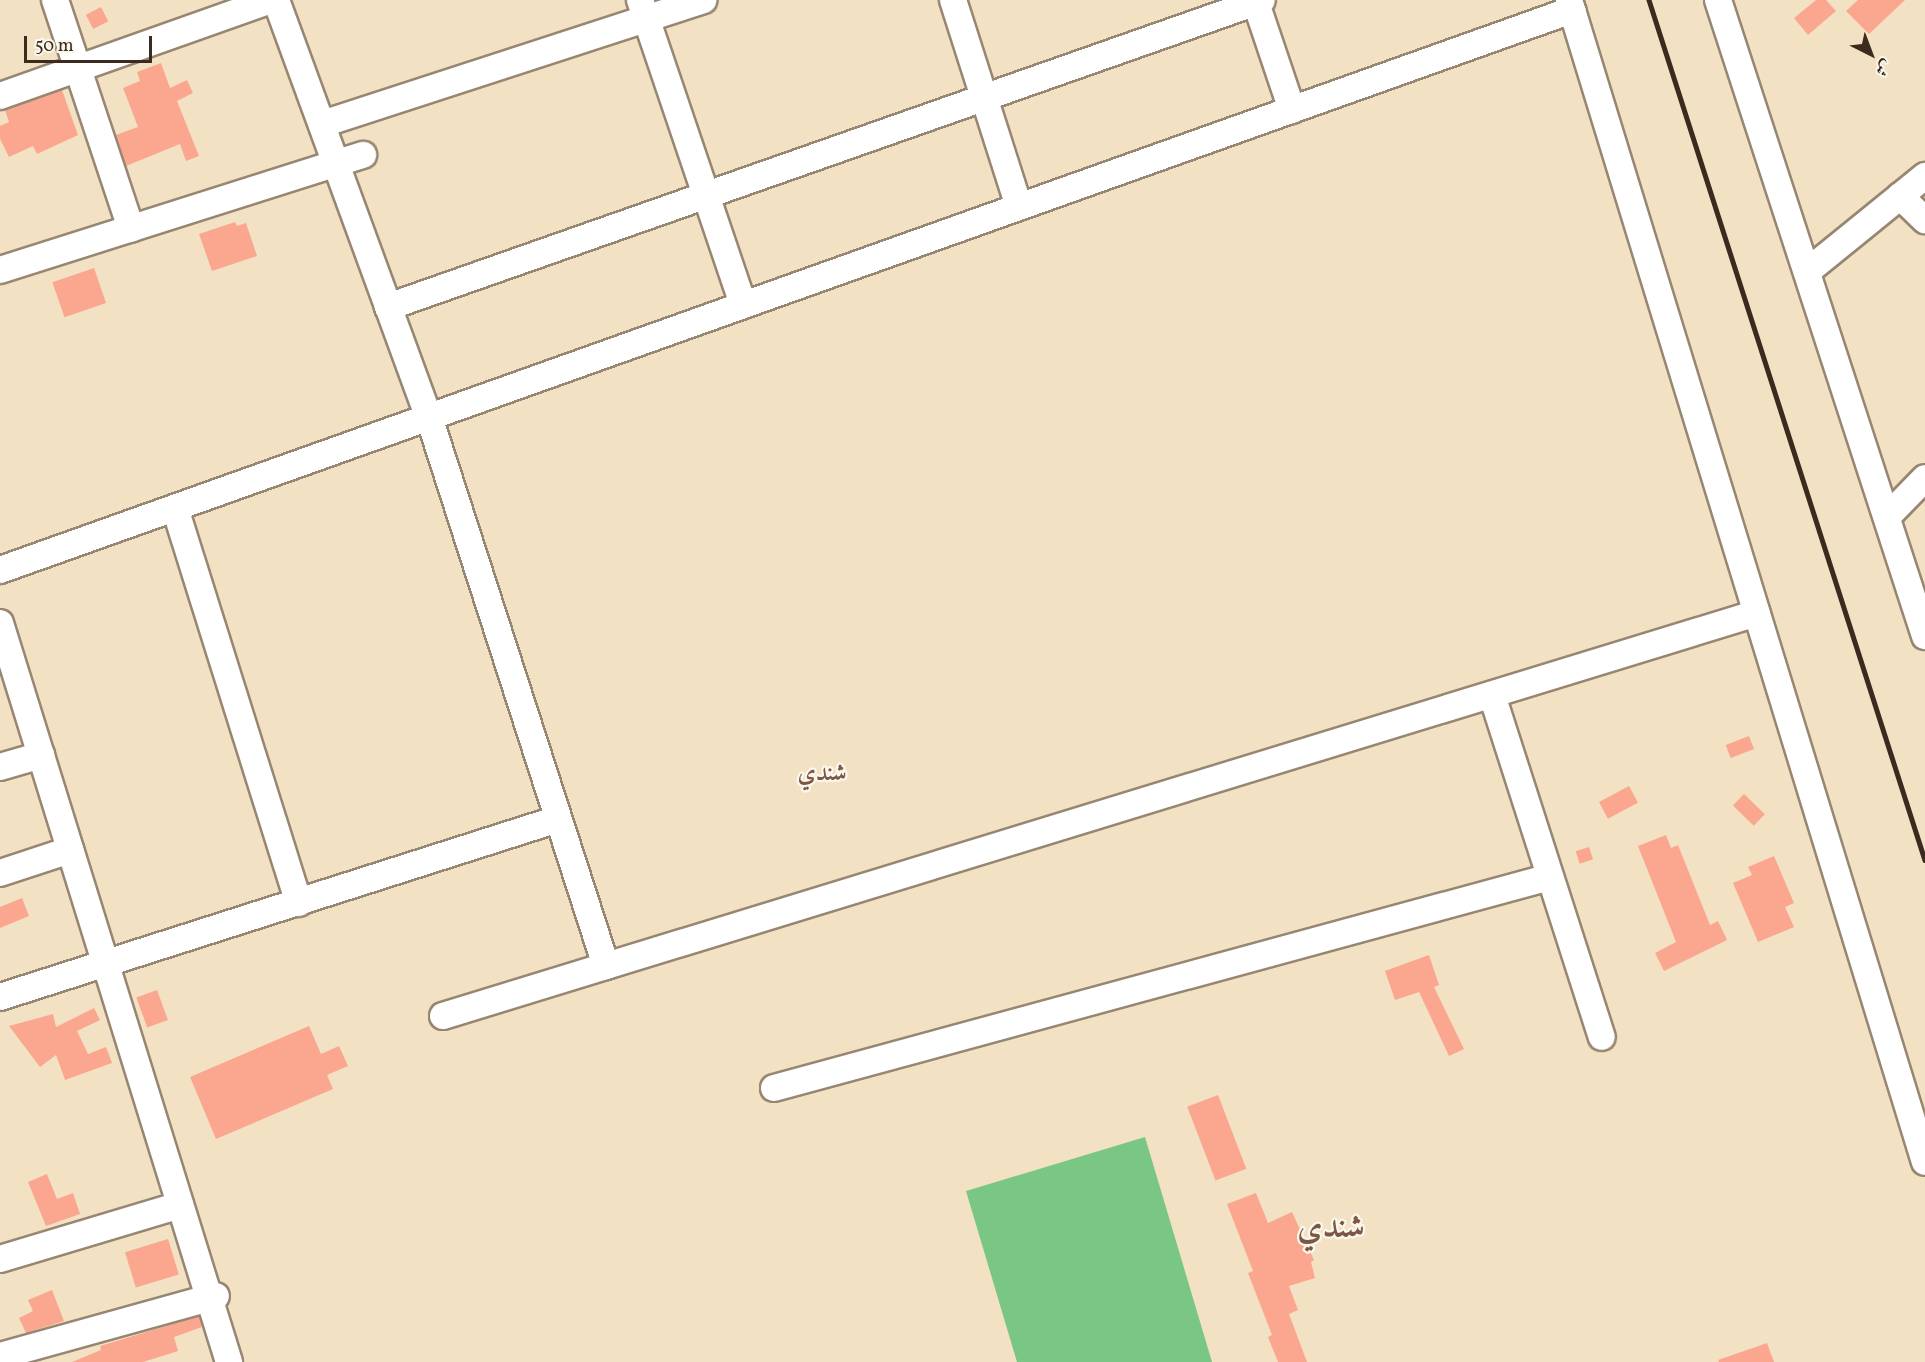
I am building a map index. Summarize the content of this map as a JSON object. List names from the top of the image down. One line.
{"districts":["شندي","شندي"],"scale_bar":"50 m","north":"bottom right"}
